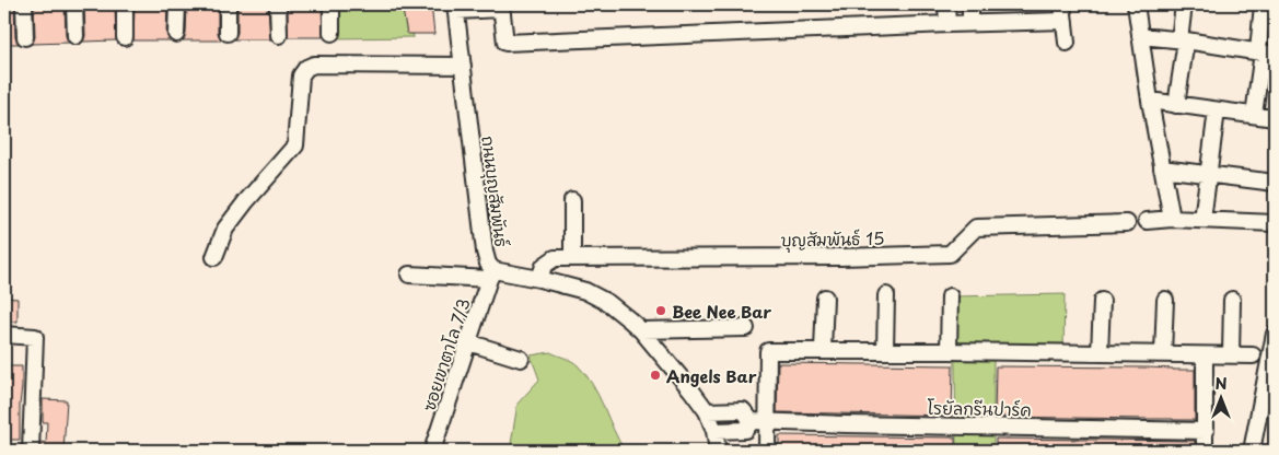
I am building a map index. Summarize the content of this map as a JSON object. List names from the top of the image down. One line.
{"streets":{"street":["ถนนบุญสัมพันธ์","บุญสัมพันธ์ 15","ซอยเขาตาโล 7/3","โรยัลกรีนปาร์ค"]},"crossings":[["ถนนบุญสัมพันธ์","บุญสัมพันธ์ 15"],["ถนนบุญสัมพันธ์","ซอยเขาตาโล 7/3"],["ถนนบุญสัมพันธ์","โรยัลกรีนปาร์ค"]],"places":["Bee Nee Bar","Angels Bar"],"north":"top"}
